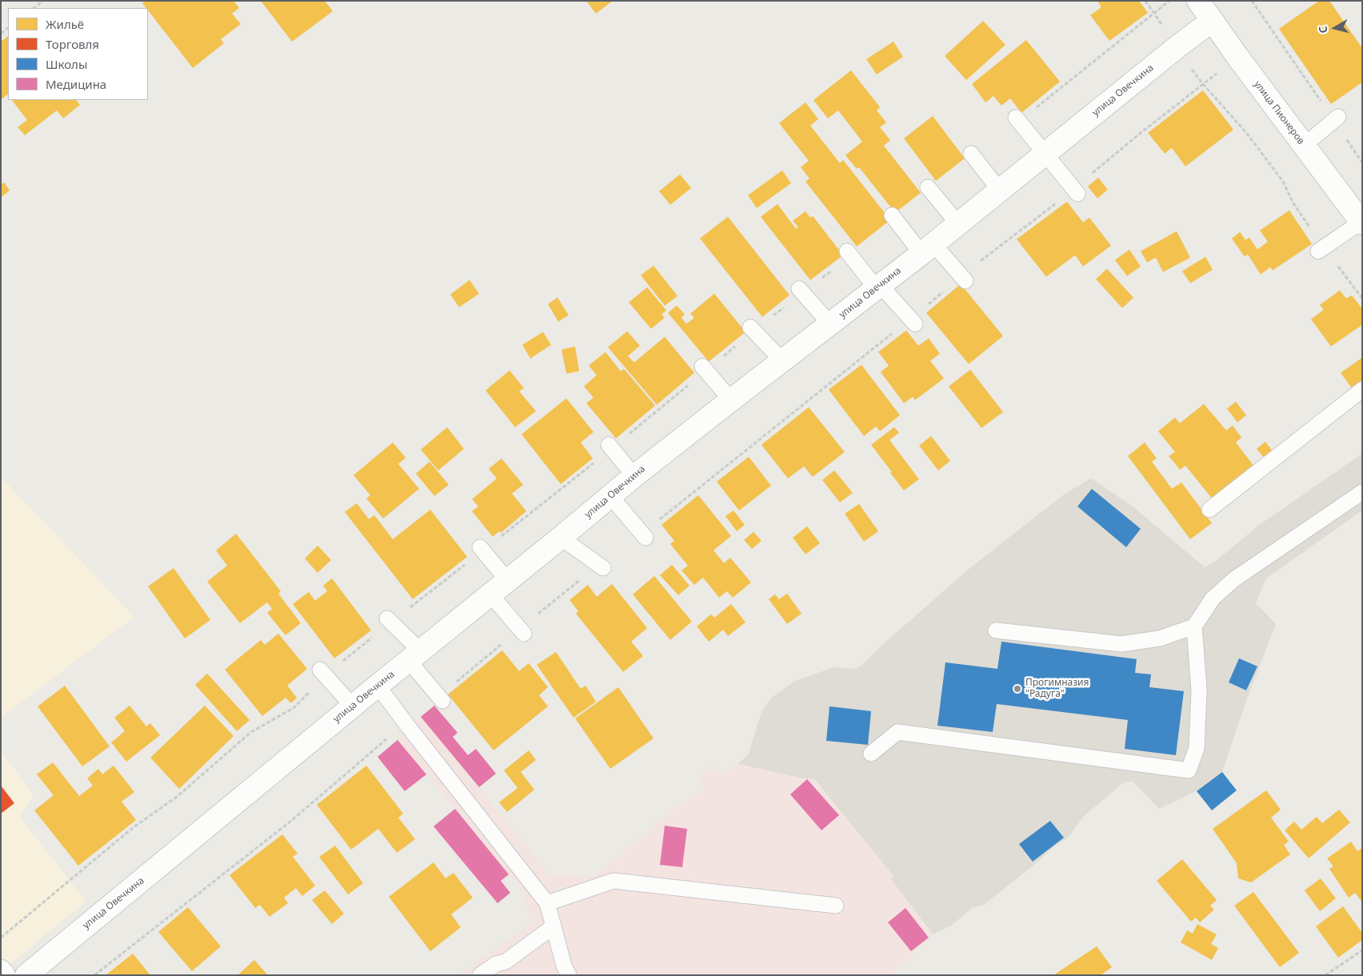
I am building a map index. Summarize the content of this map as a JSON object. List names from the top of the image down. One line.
{"streets":{"street":["улица Овечкина","улица Пионеров"]},"crossings":[["улица Овечкина","улица Пионеров"]],"places":["Прогимназия \"Радуга\""],"legend":["Жильё","Торговля","Школы","Медицина"],"north":"left"}
